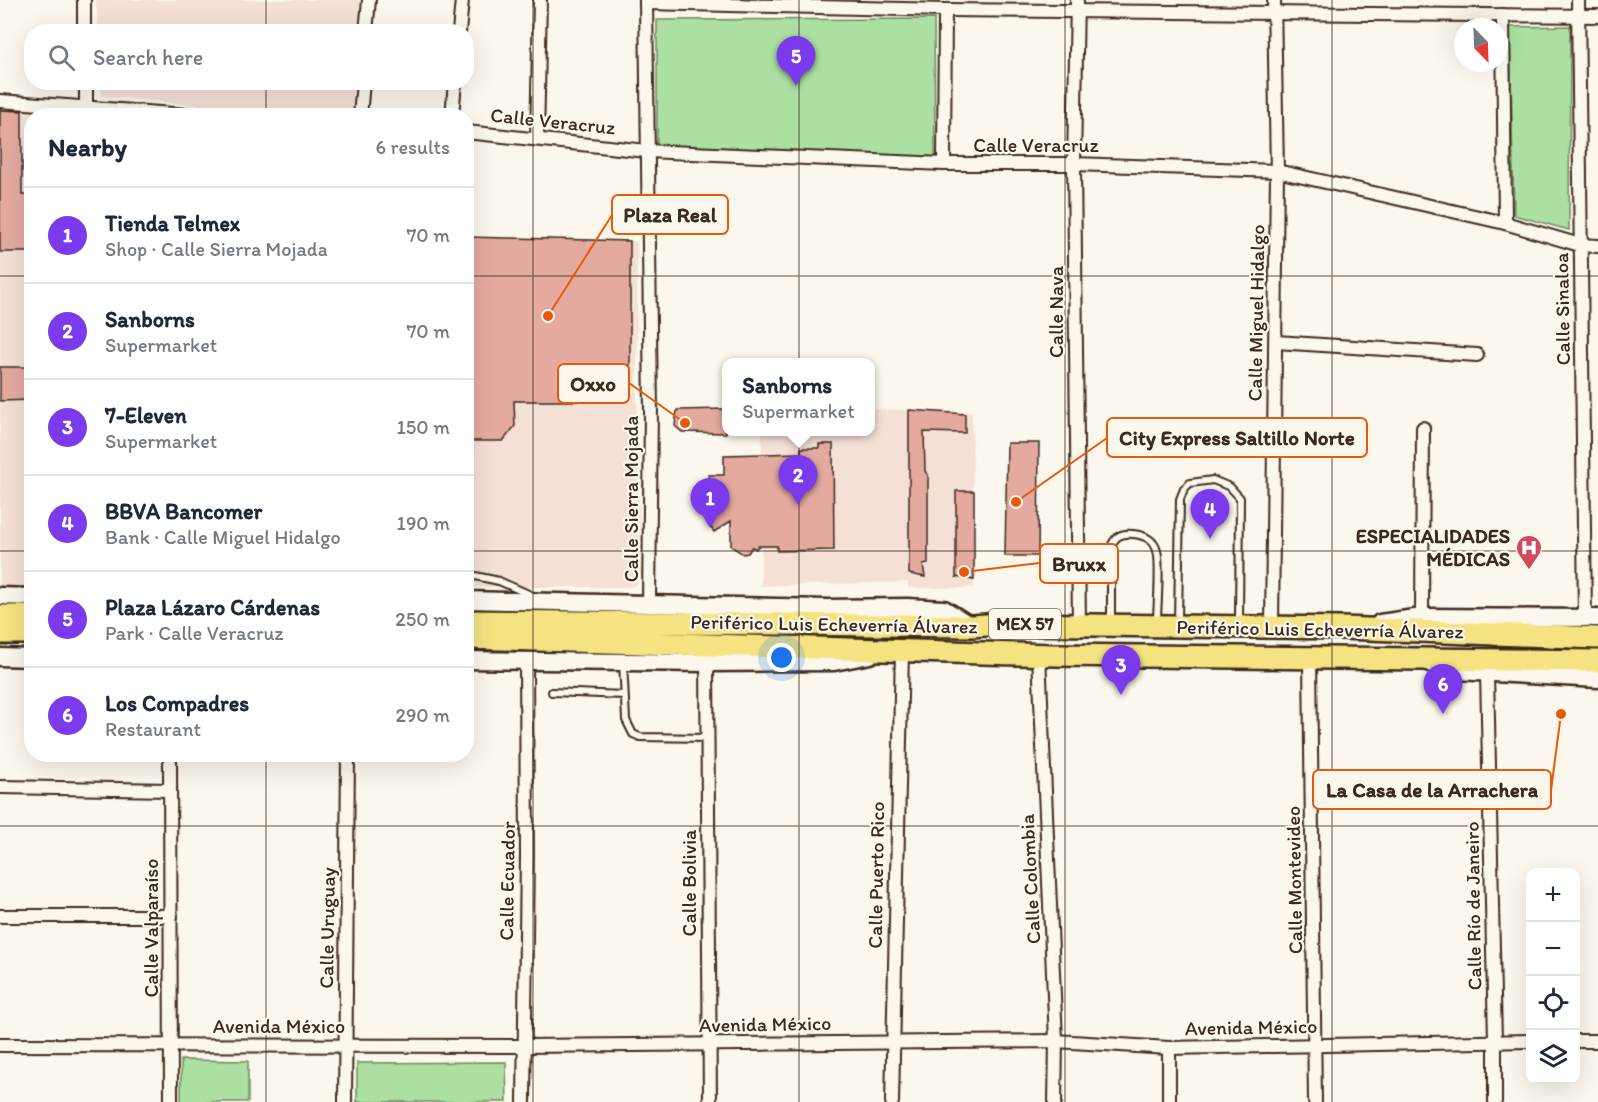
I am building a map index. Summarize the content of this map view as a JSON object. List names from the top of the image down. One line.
{"streets":{"highway":["Periférico Luis Echeverría Álvarez","MEX 57"],"street":["Calle Veracruz","Calle Sinaloa","Calle Nava","Calle Miguel Hidalgo","Calle Sierra Mojada","Calle Puerto Rico","Calle Colombia","Calle Montevideo","Calle Ecuador","Calle Bolivia","Calle Río de Janeiro","Calle Valparaíso","Calle Uruguay","Avenida México"]},"crossings":[["Calle Veracruz","Calle Sinaloa"],["Calle Veracruz","Calle Nava"],["Calle Veracruz","Calle Miguel Hidalgo"],["Calle Veracruz","Calle Sierra Mojada"],["Calle Sinaloa","Periférico Luis Echeverría Álvarez"],["Calle Nava","Periférico Luis Echeverría Álvarez"],["Calle Miguel Hidalgo","Periférico Luis Echeverría Álvarez"],["Periférico Luis Echeverría Álvarez","Calle Puerto Rico"],["Periférico Luis Echeverría Álvarez","Calle Colombia"],["Periférico Luis Echeverría Álvarez","Calle Montevideo"],["Periférico Luis Echeverría Álvarez","Calle Río de Janeiro"],["Calle Puerto Rico","Avenida México"],["Calle Colombia","Avenida México"],["Calle Montevideo","Avenida México"],["Calle Ecuador","Avenida México"],["Calle Bolivia","Avenida México"],["Calle Río de Janeiro","Avenida México"],["Calle Valparaíso","Avenida México"],["Calle Uruguay","Avenida México"]],"places":{"other":["Plaza Real","Oxxo","City Express Saltillo Norte","Bruxx","La Casa de la Arrachera"],"hospital":["ESPECIALIDADES MÉDICAS"]},"north":"bottom right","page":{"search":"Search here","pins":["5","2","1","4","3","6"],"heading":["Nearby","6 results"],"list":[{"mark":"1","name":"Tienda Telmex","note":"Shop · Calle Sierra Mojada","value":"70 m"},{"mark":"2","name":"Sanborns","note":"Supermarket","value":"70 m"},{"mark":"3","name":"7-Eleven","note":"Supermarket","value":"150 m"},{"mark":"4","name":"BBVA Bancomer","note":"Bank · Calle Miguel Hidalgo","value":"190 m"},{"mark":"5","name":"Plaza Lázaro Cárdenas","note":"Park · Calle Veracruz","value":"250 m"},{"mark":"6","name":"Los Compadres","note":"Restaurant","value":"290 m"}],"popup":["Sanborns","Supermarket"],"map_buttons":["+","−"]}}
